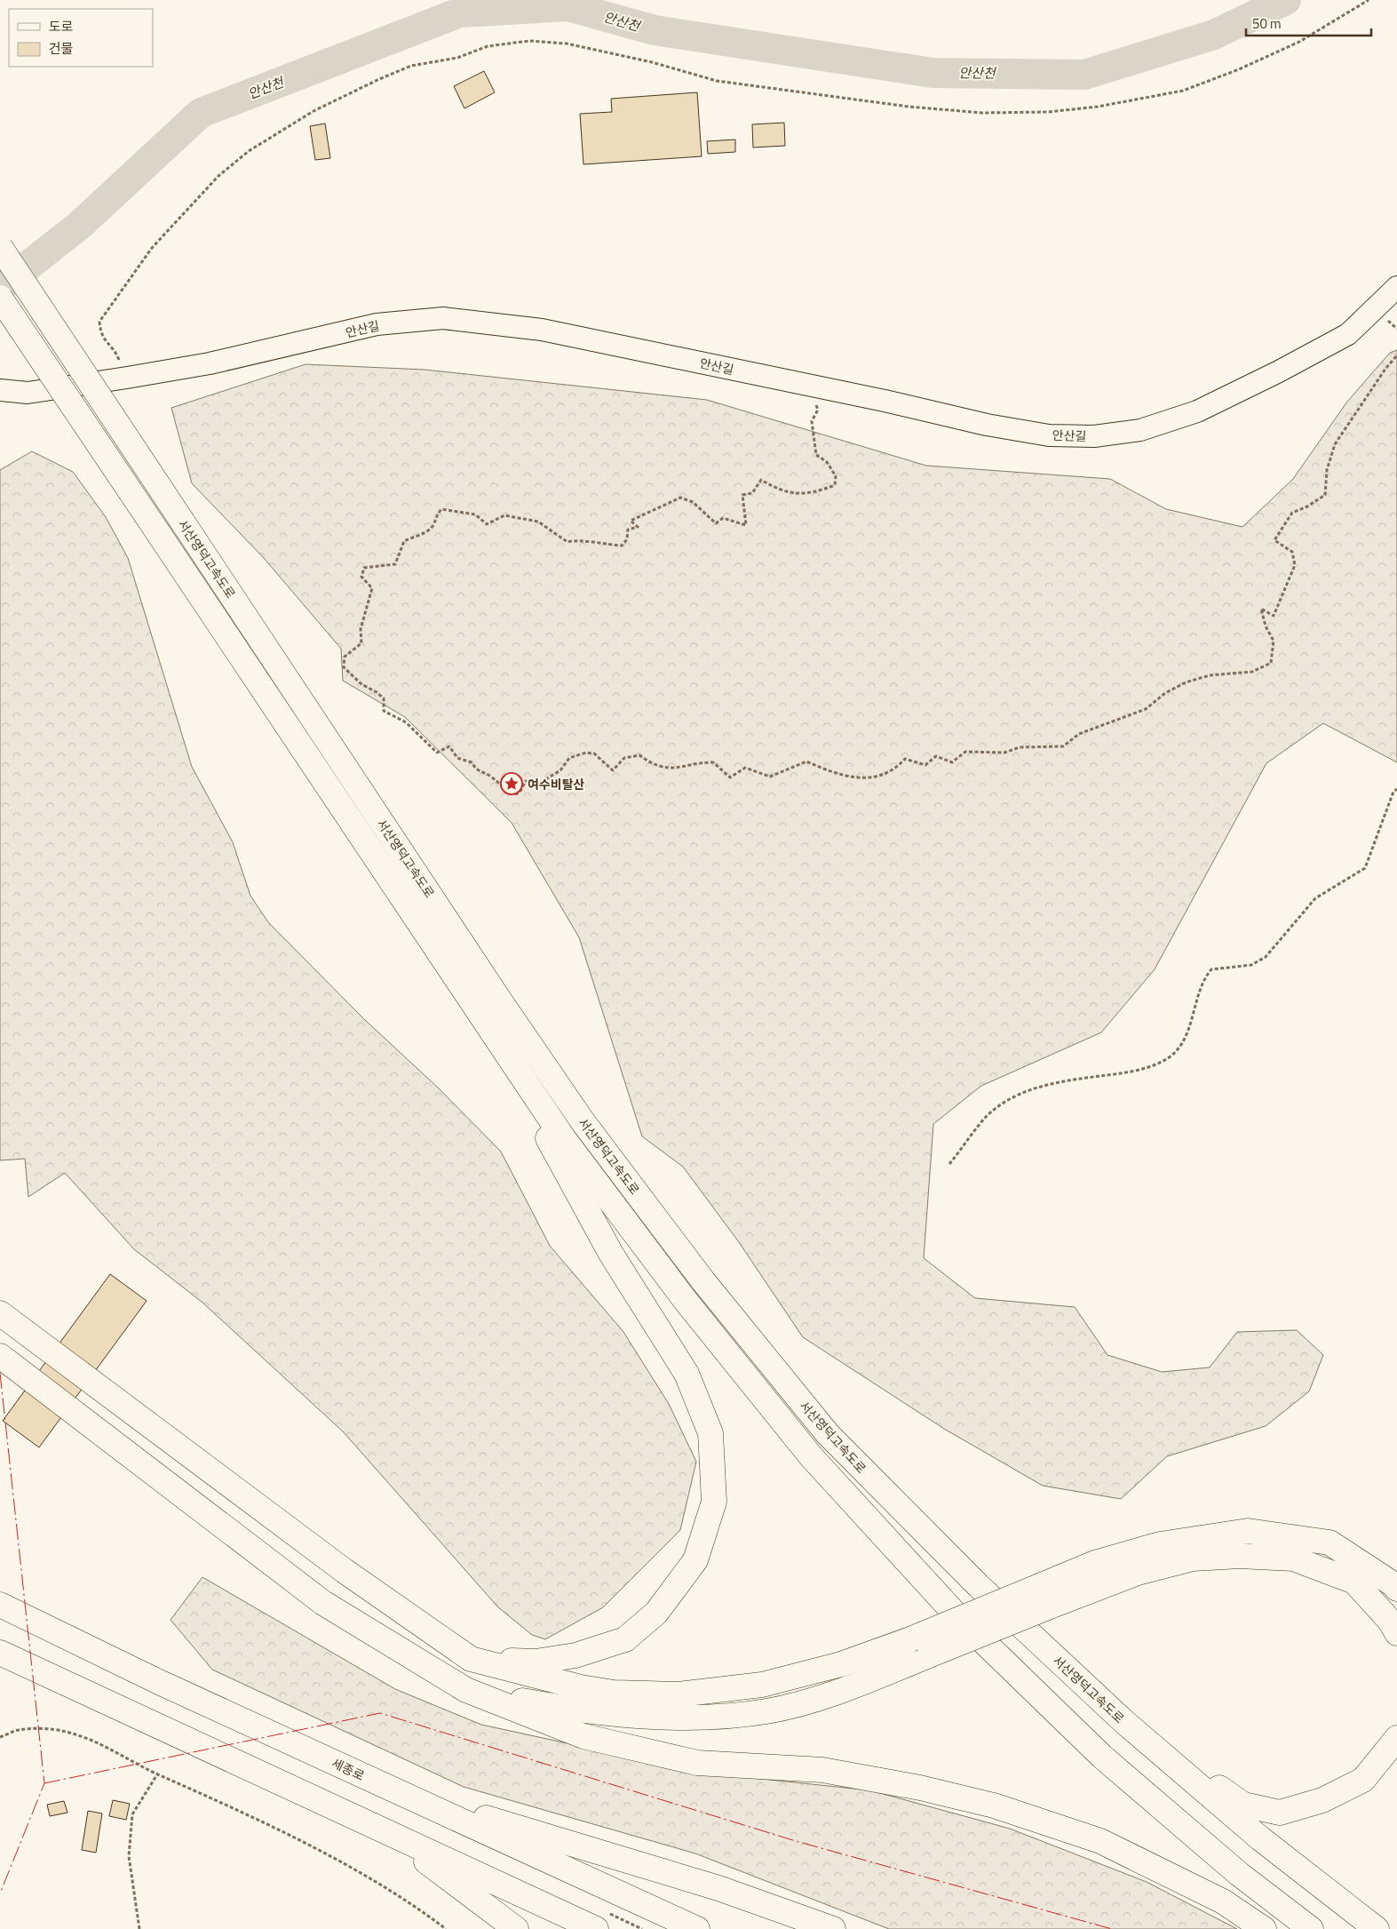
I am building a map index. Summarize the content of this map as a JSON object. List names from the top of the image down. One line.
{"streets":{"highway":["서산영덕고속도로","세종로"],"street":["안산길"]},"water":["안산천"],"places":{"place":["여수비탈산"]},"legend":["도로","건물"],"scale_bar":"50 m"}
